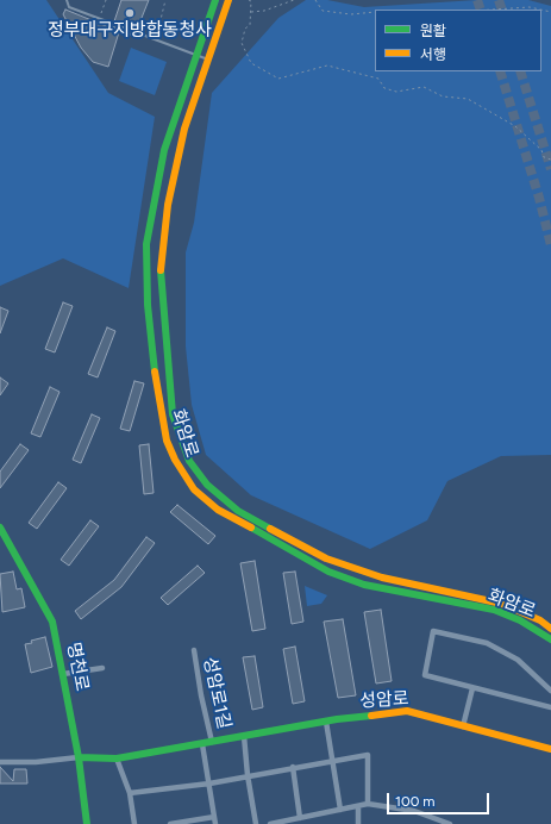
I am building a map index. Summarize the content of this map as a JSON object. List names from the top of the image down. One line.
{"streets":{"main road":["화암로","명천로","성암로"],"street":["성암로1길"]},"crossings":[["명천로","성암로"],["성암로1길","성암로"]],"places":["정부대구지방합동청사"],"legend":["원활","서행"],"scale_bar":"100 m"}
